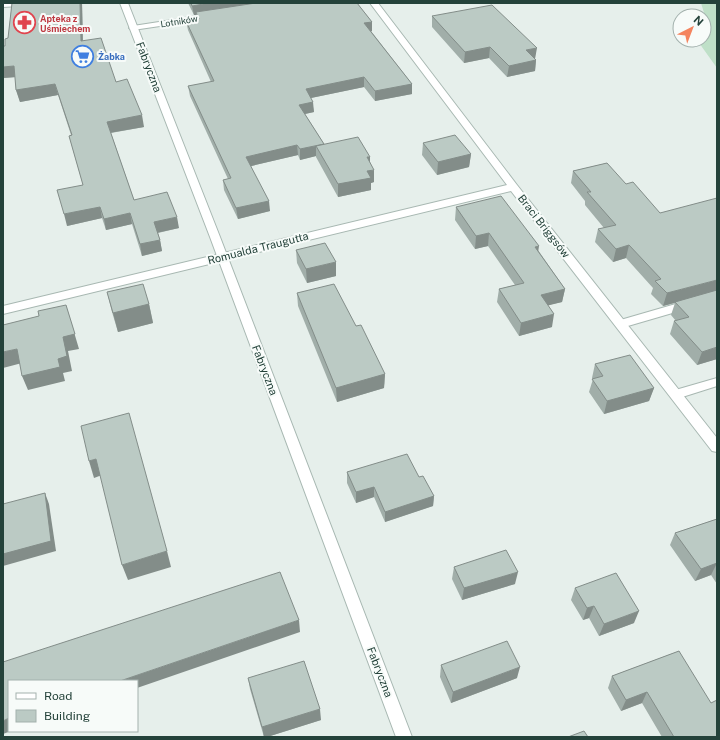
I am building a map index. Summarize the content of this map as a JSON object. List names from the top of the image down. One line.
{"streets":{"street":["Lotników","Fabryczna","Braci Briggsów","Romualda Traugutta"]},"crossings":[["Lotników","Fabryczna"],["Fabryczna","Romualda Traugutta"],["Braci Briggsów","Romualda Traugutta"]],"places":{"pharmacy":["Apteka z Uśmiechem"],"supermarket":["Żabka"]},"legend":["Road","Building"],"north":"top right"}
